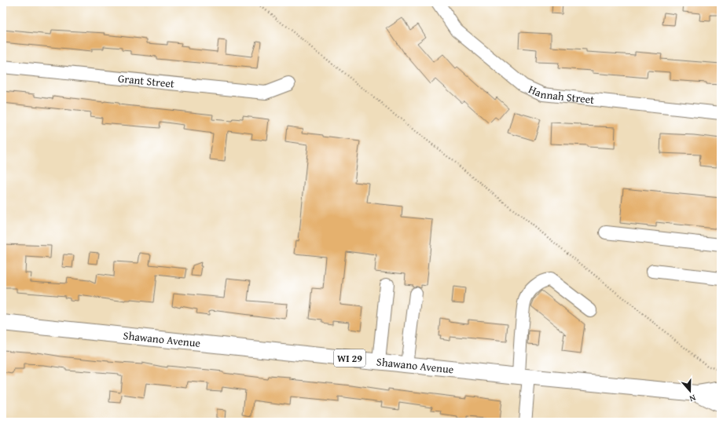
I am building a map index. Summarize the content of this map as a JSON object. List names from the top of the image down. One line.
{"streets":{"main road":["Shawano Avenue","WI 29"],"street":["Grant Street","Hannah Street"]},"north":"bottom"}
